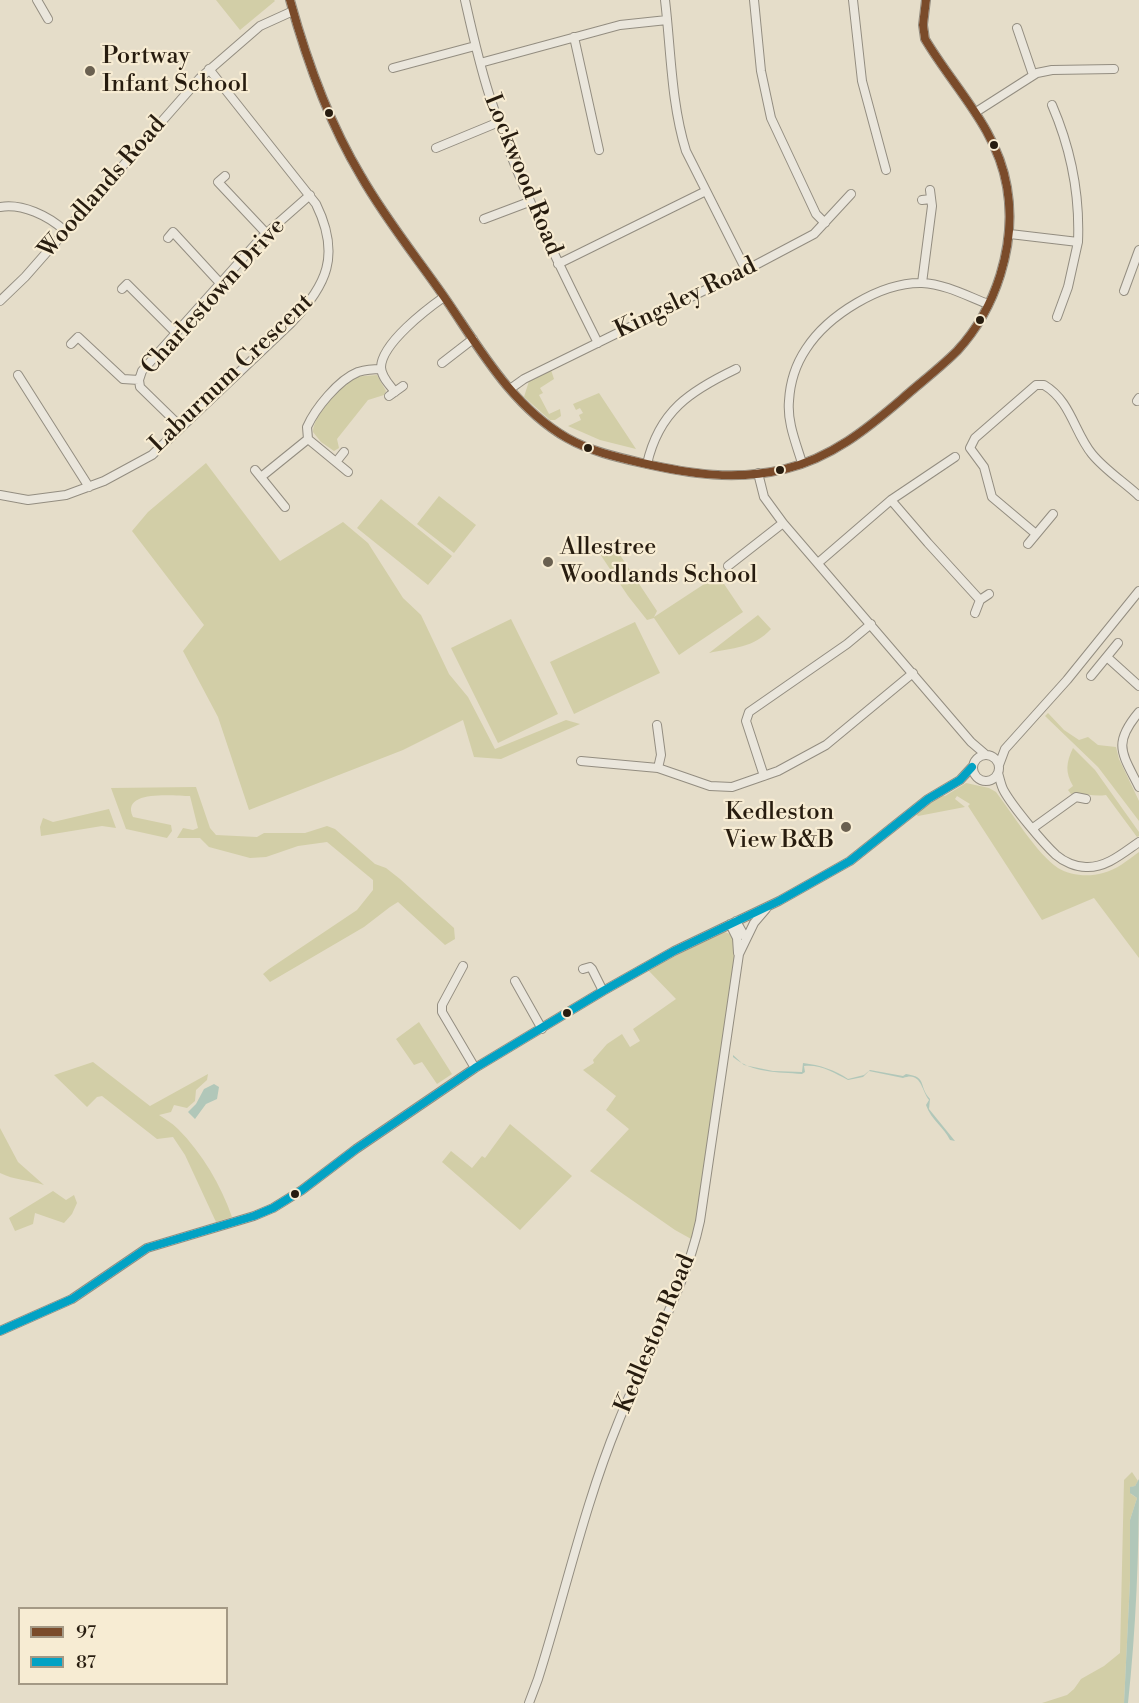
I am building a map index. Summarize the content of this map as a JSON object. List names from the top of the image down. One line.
{"streets":{"street":["Lockwood Road","Woodlands Road","Charlestown Drive","Kingsley Road","Laburnum Crescent","Kedleston Road"]},"crossings":[["Lockwood Road","Kingsley Road"],["Woodlands Road","Laburnum Crescent"],["Charlestown Drive","Laburnum Crescent"]],"places":["Portway Infant School","Allestree Woodlands School","Kedleston View B&B"],"lines":["transit line 97","transit line 87"],"legend":["97","87"]}
